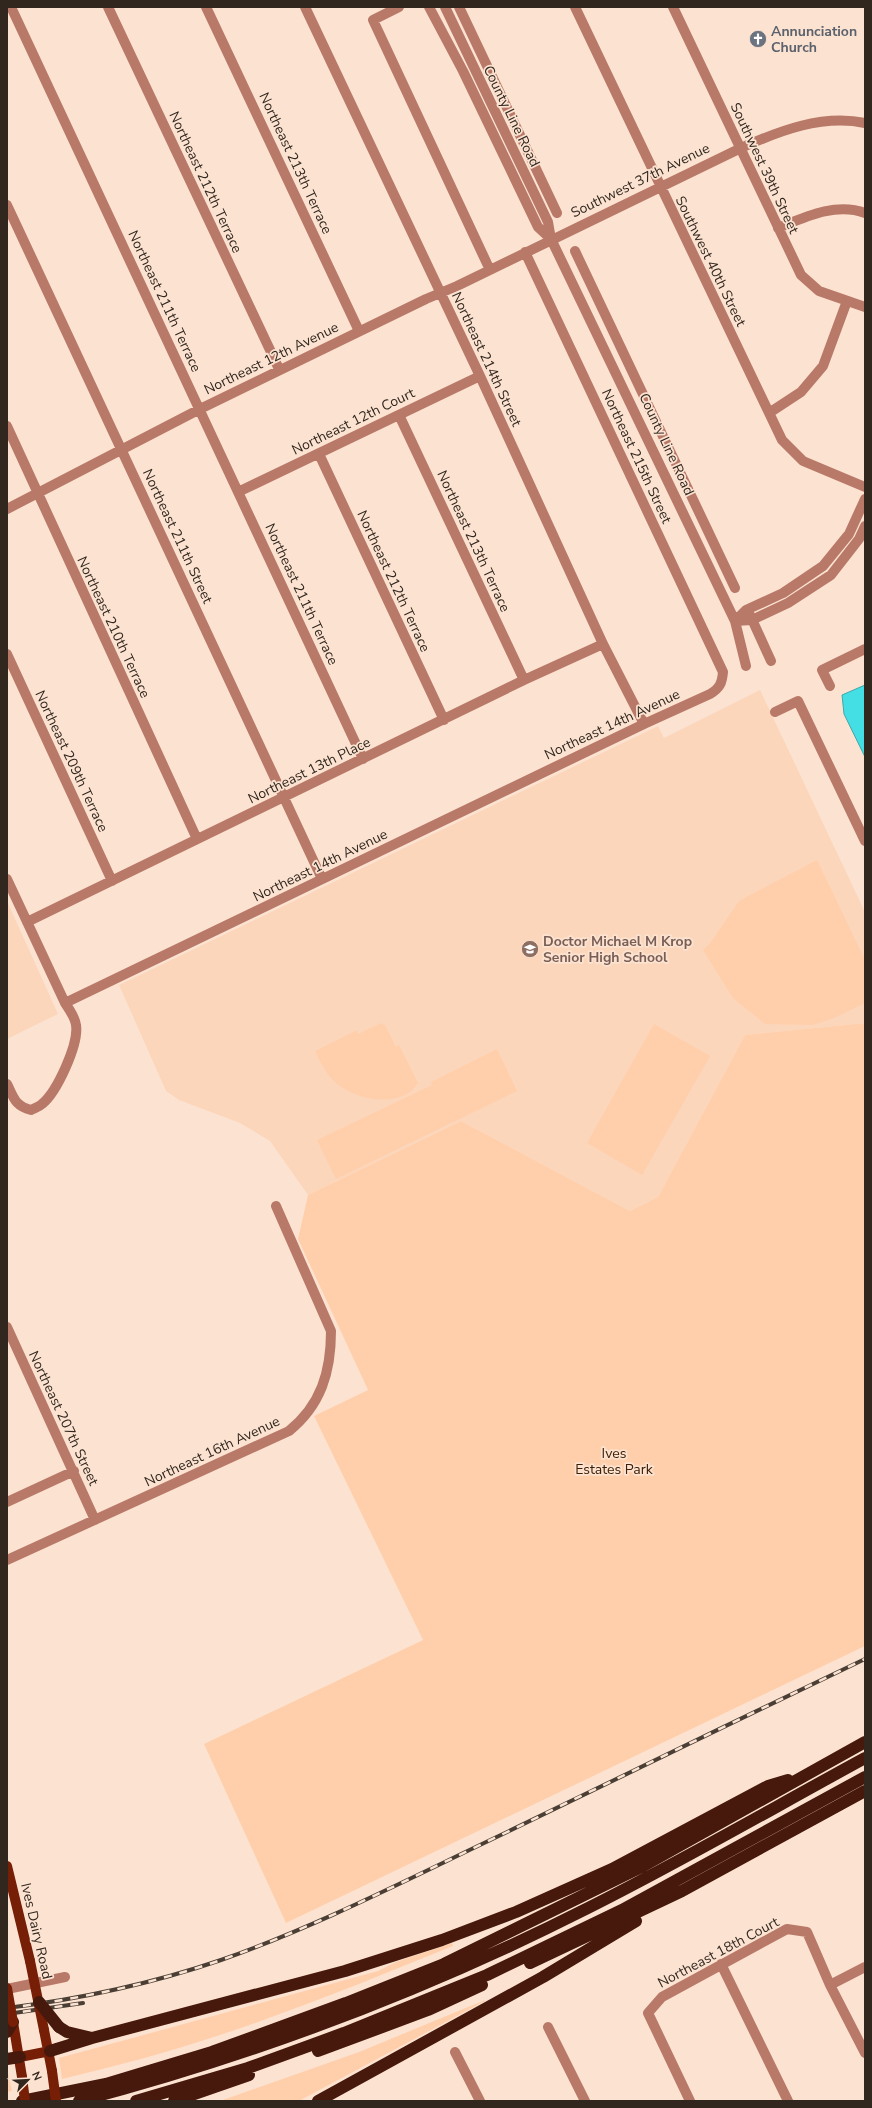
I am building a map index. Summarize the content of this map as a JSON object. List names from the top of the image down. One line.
{"streets":{"main road":["Ives Dairy Road"],"street":["County Line Road","Northeast 213th Terrace","Southwest 39th Street","Southwest 37th Avenue","Northeast 212th Terrace","Southwest 40th Street","Northeast 211th Terrace","Northeast 12th Avenue","Northeast 214th Street","Northeast 12th Court","Northeast 215th Street","Northeast 211th Street","Northeast 210th Terrace","Northeast 14th Avenue","Northeast 209th Terrace","Northeast 13th Place","Northeast 207th Street","Northeast 16th Avenue","Northeast 18th Court"]},"crossings":[["County Line Road","Southwest 37th Avenue"],["County Line Road","Northeast 12th Avenue"],["Northeast 213th Terrace","Northeast 12th Avenue"],["Northeast 213th Terrace","Northeast 12th Court"],["Northeast 213th Terrace","Northeast 13th Place"],["Southwest 39th Street","Southwest 37th Avenue"],["Southwest 37th Avenue","Southwest 40th Street"],["Southwest 37th Avenue","Northeast 12th Avenue"],["Northeast 212th Terrace","Northeast 12th Avenue"],["Northeast 212th Terrace","Northeast 12th Court"],["Northeast 212th Terrace","Northeast 13th Place"],["Northeast 211th Terrace","Northeast 12th Avenue"],["Northeast 211th Terrace","Northeast 12th Court"],["Northeast 211th Terrace","Northeast 13th Place"],["Northeast 12th Avenue","Northeast 214th Street"],["Northeast 12th Avenue","Northeast 215th Street"],["Northeast 12th Avenue","Northeast 211th Street"],["Northeast 12th Avenue","Northeast 210th Terrace"],["Northeast 214th Street","Northeast 12th Court"],["Northeast 214th Street","Northeast 14th Avenue"],["Northeast 214th Street","Northeast 13th Place"],["Northeast 215th Street","Northeast 14th Avenue"],["Northeast 211th Street","Northeast 14th Avenue"],["Northeast 211th Street","Northeast 13th Place"],["Northeast 210th Terrace","Northeast 13th Place"],["Northeast 209th Terrace","Northeast 13th Place"],["Northeast 207th Street","Northeast 16th Avenue"]],"parks":["Ives Estates Park"],"places":{"church":["Annunciation Church"],"school or university":["Doctor Michael M Krop Senior High School"]},"north":"top right"}
